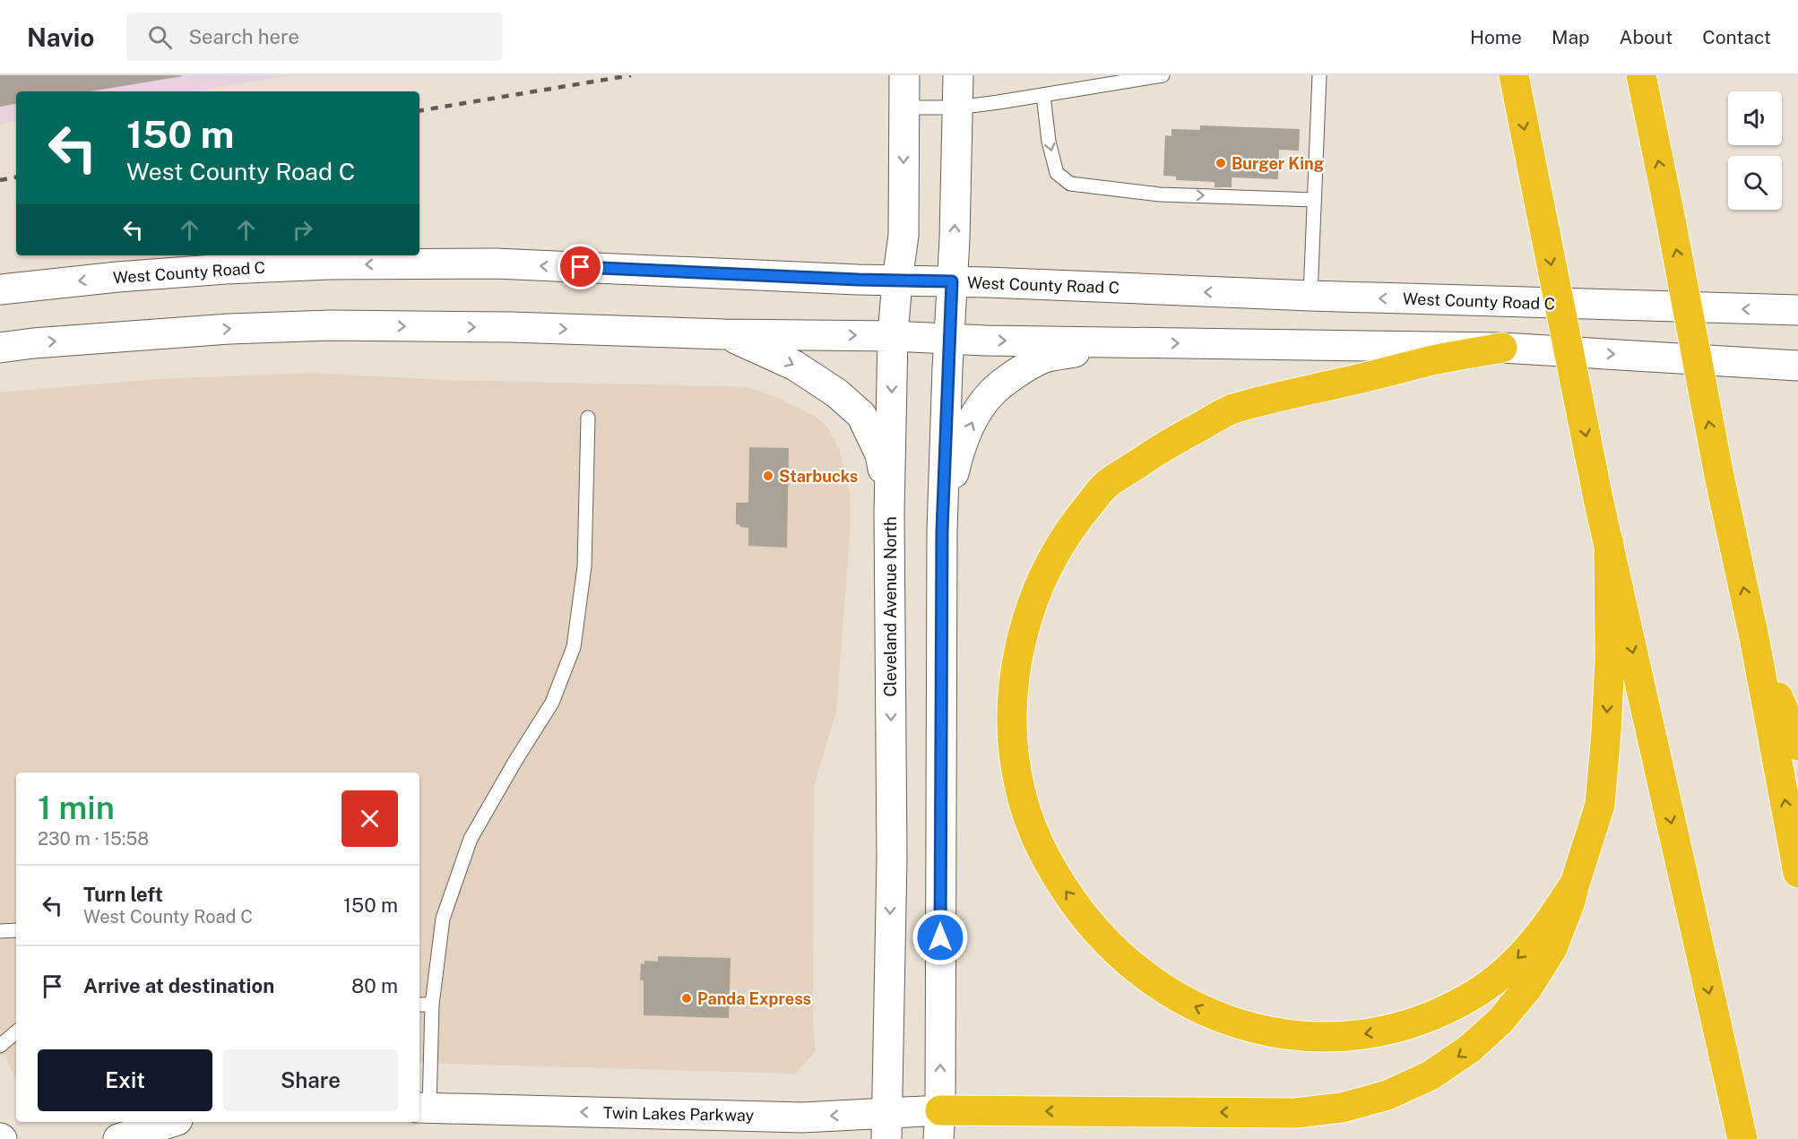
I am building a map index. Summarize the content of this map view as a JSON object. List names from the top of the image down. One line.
{"streets":{"main road":["West County Road C","Cleveland Avenue North","Twin Lakes Parkway"]},"crossings":[["West County Road C","Cleveland Avenue North"],["Cleveland Avenue North","Twin Lakes Parkway"]],"one_way":["Twin Lakes Parkway"],"places":["Burger King","Starbucks","Panda Express"],"page":{"header":"Navio","search":"Search here","nav":["Home","Map","About","Contact"],"turn":["150 m","West County Road C"],"heading":["1 min","230 m · 15:58"],"list":[{"name":"Turn left","note":"West County Road C","value":"150 m"},{"name":"Arrive at destination","value":"80 m"}],"buttons":["Exit","Share"]}}
